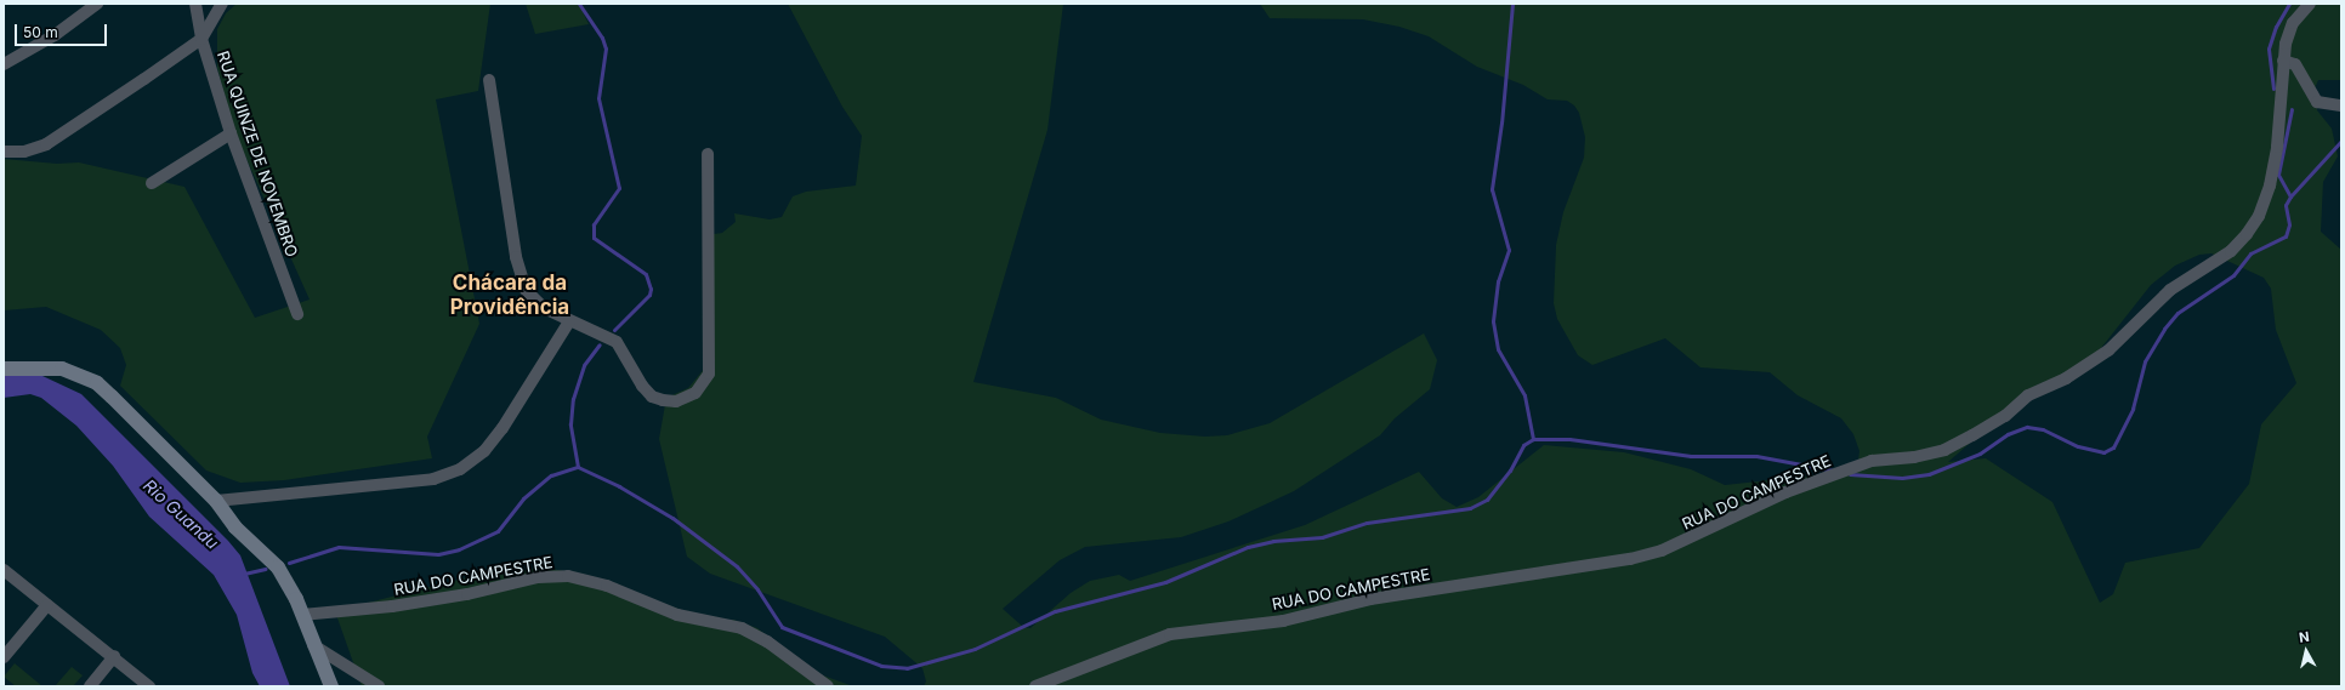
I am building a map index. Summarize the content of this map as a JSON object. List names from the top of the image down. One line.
{"streets":{"street":["RUA QUINZE DE NOVEMBRO","RUA DO CAMPESTRE"]},"districts":["Chácara da Providência"],"water":["Rio Guandu"],"scale_bar":"50 m","north":"top"}
